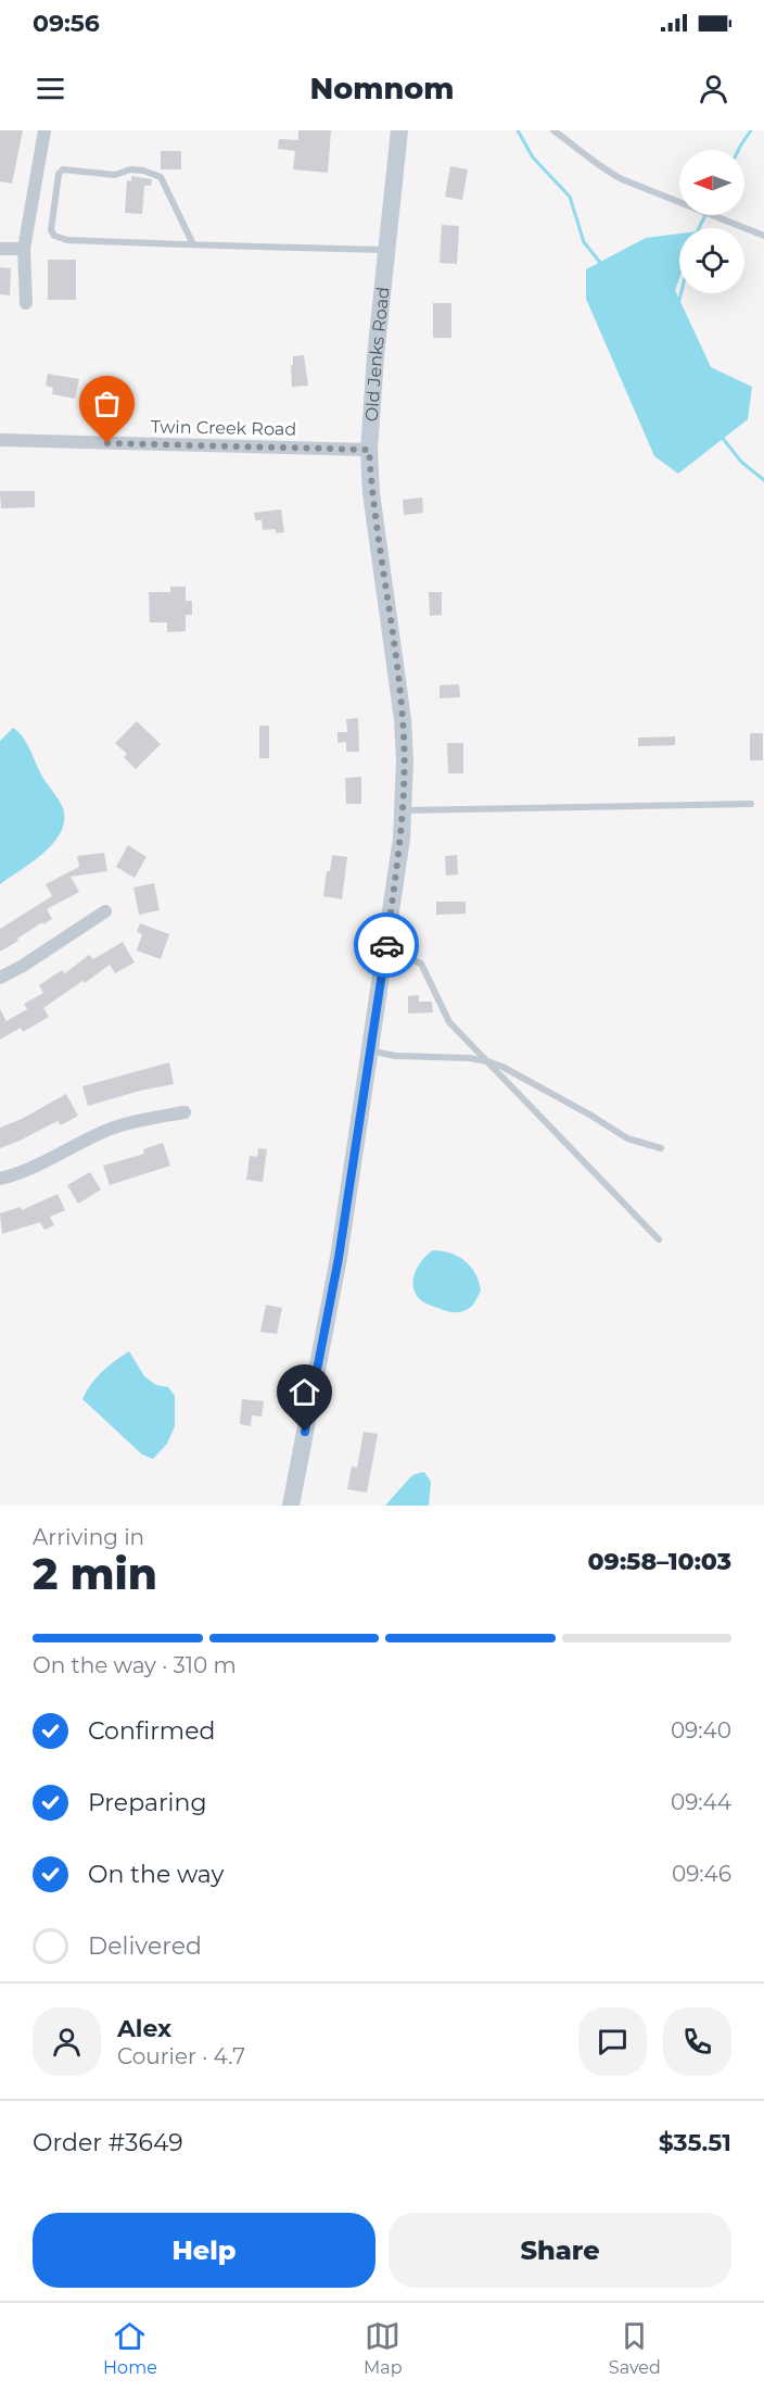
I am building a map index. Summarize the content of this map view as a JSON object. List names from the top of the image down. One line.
{"streets":{"street":["Old Jenks Road","Twin Creek Road"]},"crossings":[["Old Jenks Road","Twin Creek Road"]],"north":"left","page":{"status":"09:56","header":"Nomnom","heading":["2 min","Arriving in","09:58–10:03"],"panel":["Alex","Courier · 4.7","Order #3649","$35.51"],"bar":"On the way · 310 m","list":[["Confirmed","09:40"],["Preparing","09:44"],["On the way","09:46"],"Delivered"],"buttons":["Help","Share"],"tabs":["Home","Map","Saved"]}}
